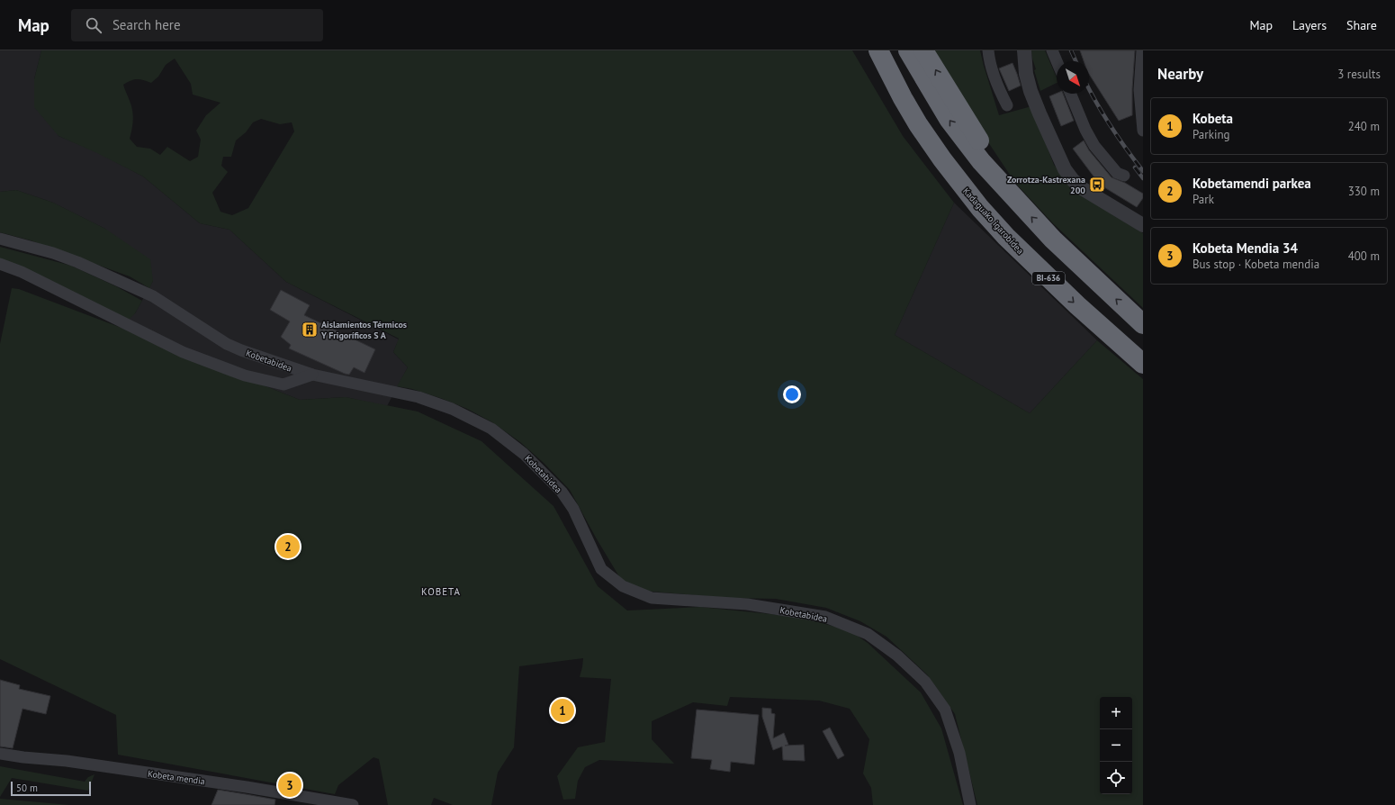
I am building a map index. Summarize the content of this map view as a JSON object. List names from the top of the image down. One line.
{"streets":{"highway":["Kadaguako igarobidea","BI-636"],"street":["Kobetabidea","Kobeta mendia"]},"districts":["KOBETA"],"places":{"bus stop":["Zorrotza-Kastrexana 200"],"building":["Aislamientos Térmicos Y Frigoríficos S A"]},"scale_bar":"50 m","north":"bottom right","page":{"header":"Map","search":"Search here","nav":["Map","Layers","Share"],"heading":["Nearby","3 results"],"list":[{"mark":"1","name":"Kobeta","note":"Parking","value":"240 m"},{"mark":"2","name":"Kobetamendi parkea","note":"Park","value":"330 m"},{"mark":"3","name":"Kobeta Mendia 34","note":"Bus stop · Kobeta mendia","value":"400 m"}],"pins":["2","1","3"],"map_buttons":["+","−"],"scale":"50 m"}}
